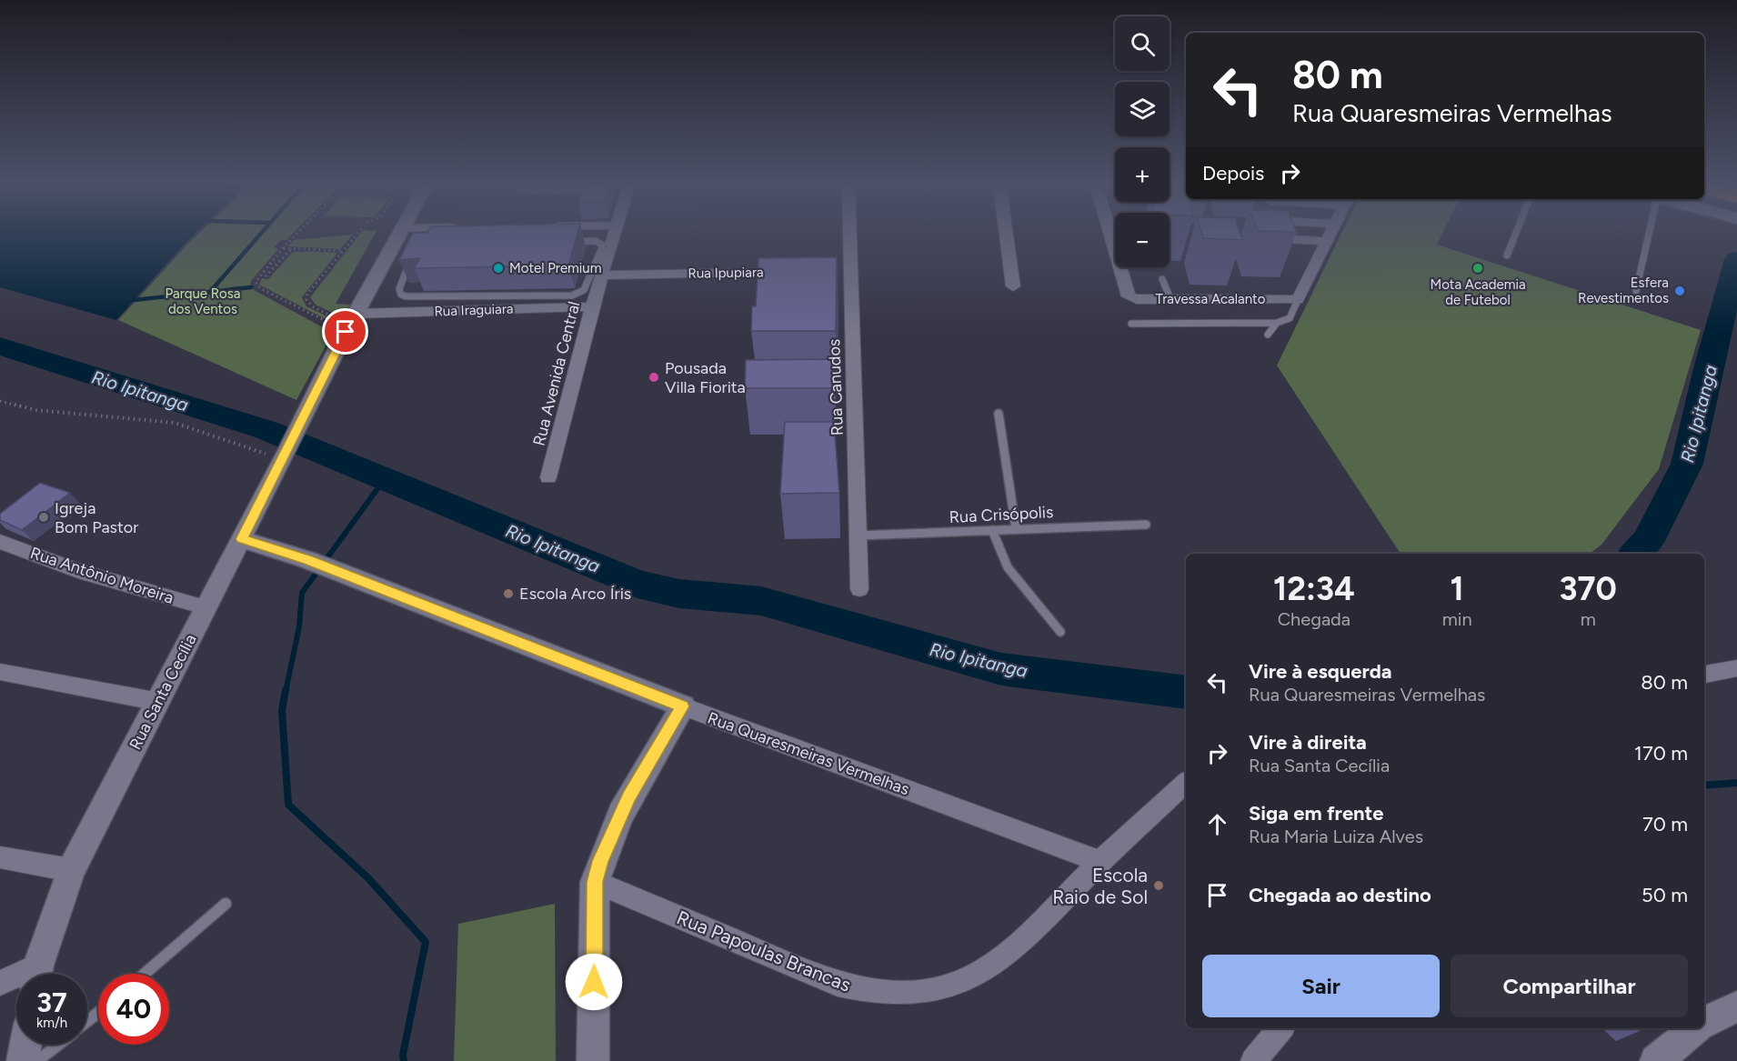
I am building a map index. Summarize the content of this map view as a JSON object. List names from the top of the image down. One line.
{"streets":{"street":["Rua Ipupiara","Travessa Acalanto","Rua Iraguiara","Rua Avenida Central","Rua Canudos","Rua Antônio Moreira","Rua Santa Cecília","Rua Quaresmeiras Vermelhas","Rua Papoulas Brancas"],"lane":["Rua Crisópolis"]},"crossings":[["Rua Ipupiara","Rua Avenida Central"],["Rua Iraguiara","Rua Avenida Central"],["Rua Iraguiara","Rua Santa Cecília"],["Rua Canudos","Rua Crisópolis"],["Rua Antônio Moreira","Rua Santa Cecília"],["Rua Santa Cecília","Rua Quaresmeiras Vermelhas"],["Rua Quaresmeiras Vermelhas","Rua Papoulas Brancas"]],"water":["Rio Ipitanga"],"parks":["Parque Rosa dos Ventos"],"places":["Motel Premium","Mota Academia de Futebol","Esfera Revestimentos","Pousada Villa Fiorita","Igreja Bom Pastor","Escola Arco Íris","Escola Raio de Sol"],"page":{"map_buttons":["+","−"],"turn":["80 m","Rua Quaresmeiras Vermelhas"],"then":"Depois","eta":["12:34","Chegada","1","min","370","m"],"list":[{"name":"Vire à esquerda","note":"Rua Quaresmeiras Vermelhas","value":"80 m"},{"name":"Vire à direita","note":"Rua Santa Cecília","value":"170 m"},{"name":"Siga em frente","note":"Rua Maria Luiza Alves","value":"70 m"},{"name":"Chegada ao destino","value":"50 m"}],"buttons":["Sair","Compartilhar"],"speed":"37 km/h","limit":"40"}}
